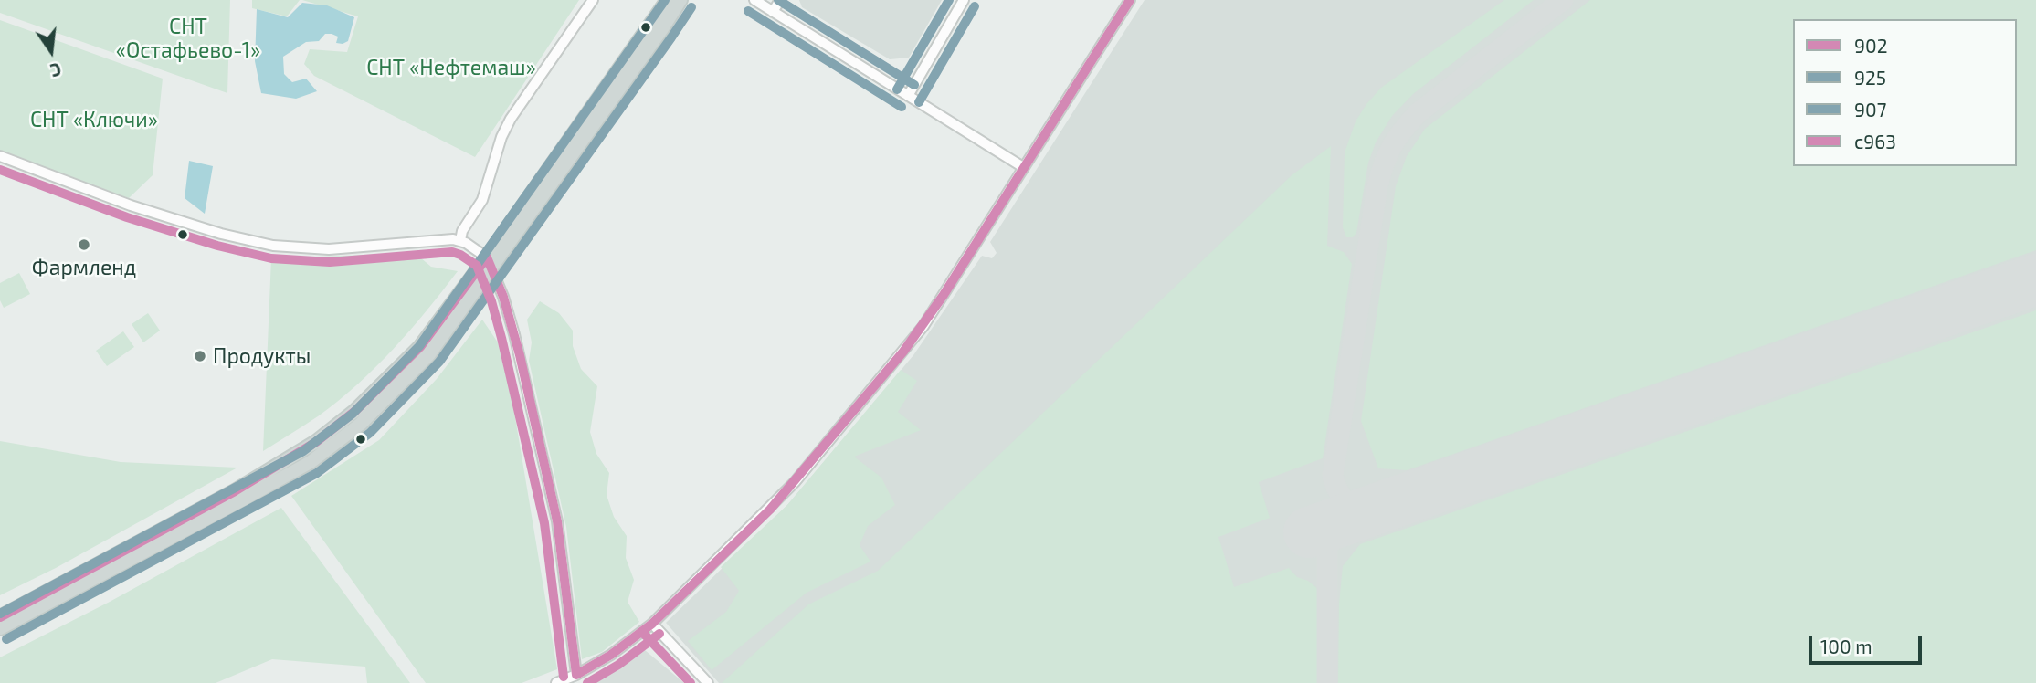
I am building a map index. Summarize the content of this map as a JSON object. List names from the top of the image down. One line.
{"parks":["СНТ «Остафьево-1»","СНТ «Нефтемаш»","СНТ «Ключи»"],"places":["Фармленд","Продукты"],"lines":["transit line 902","transit line 907","transit line 925","transit line с963"],"legend":["902","925","907","с963"],"scale_bar":"100 m","north":"bottom"}
